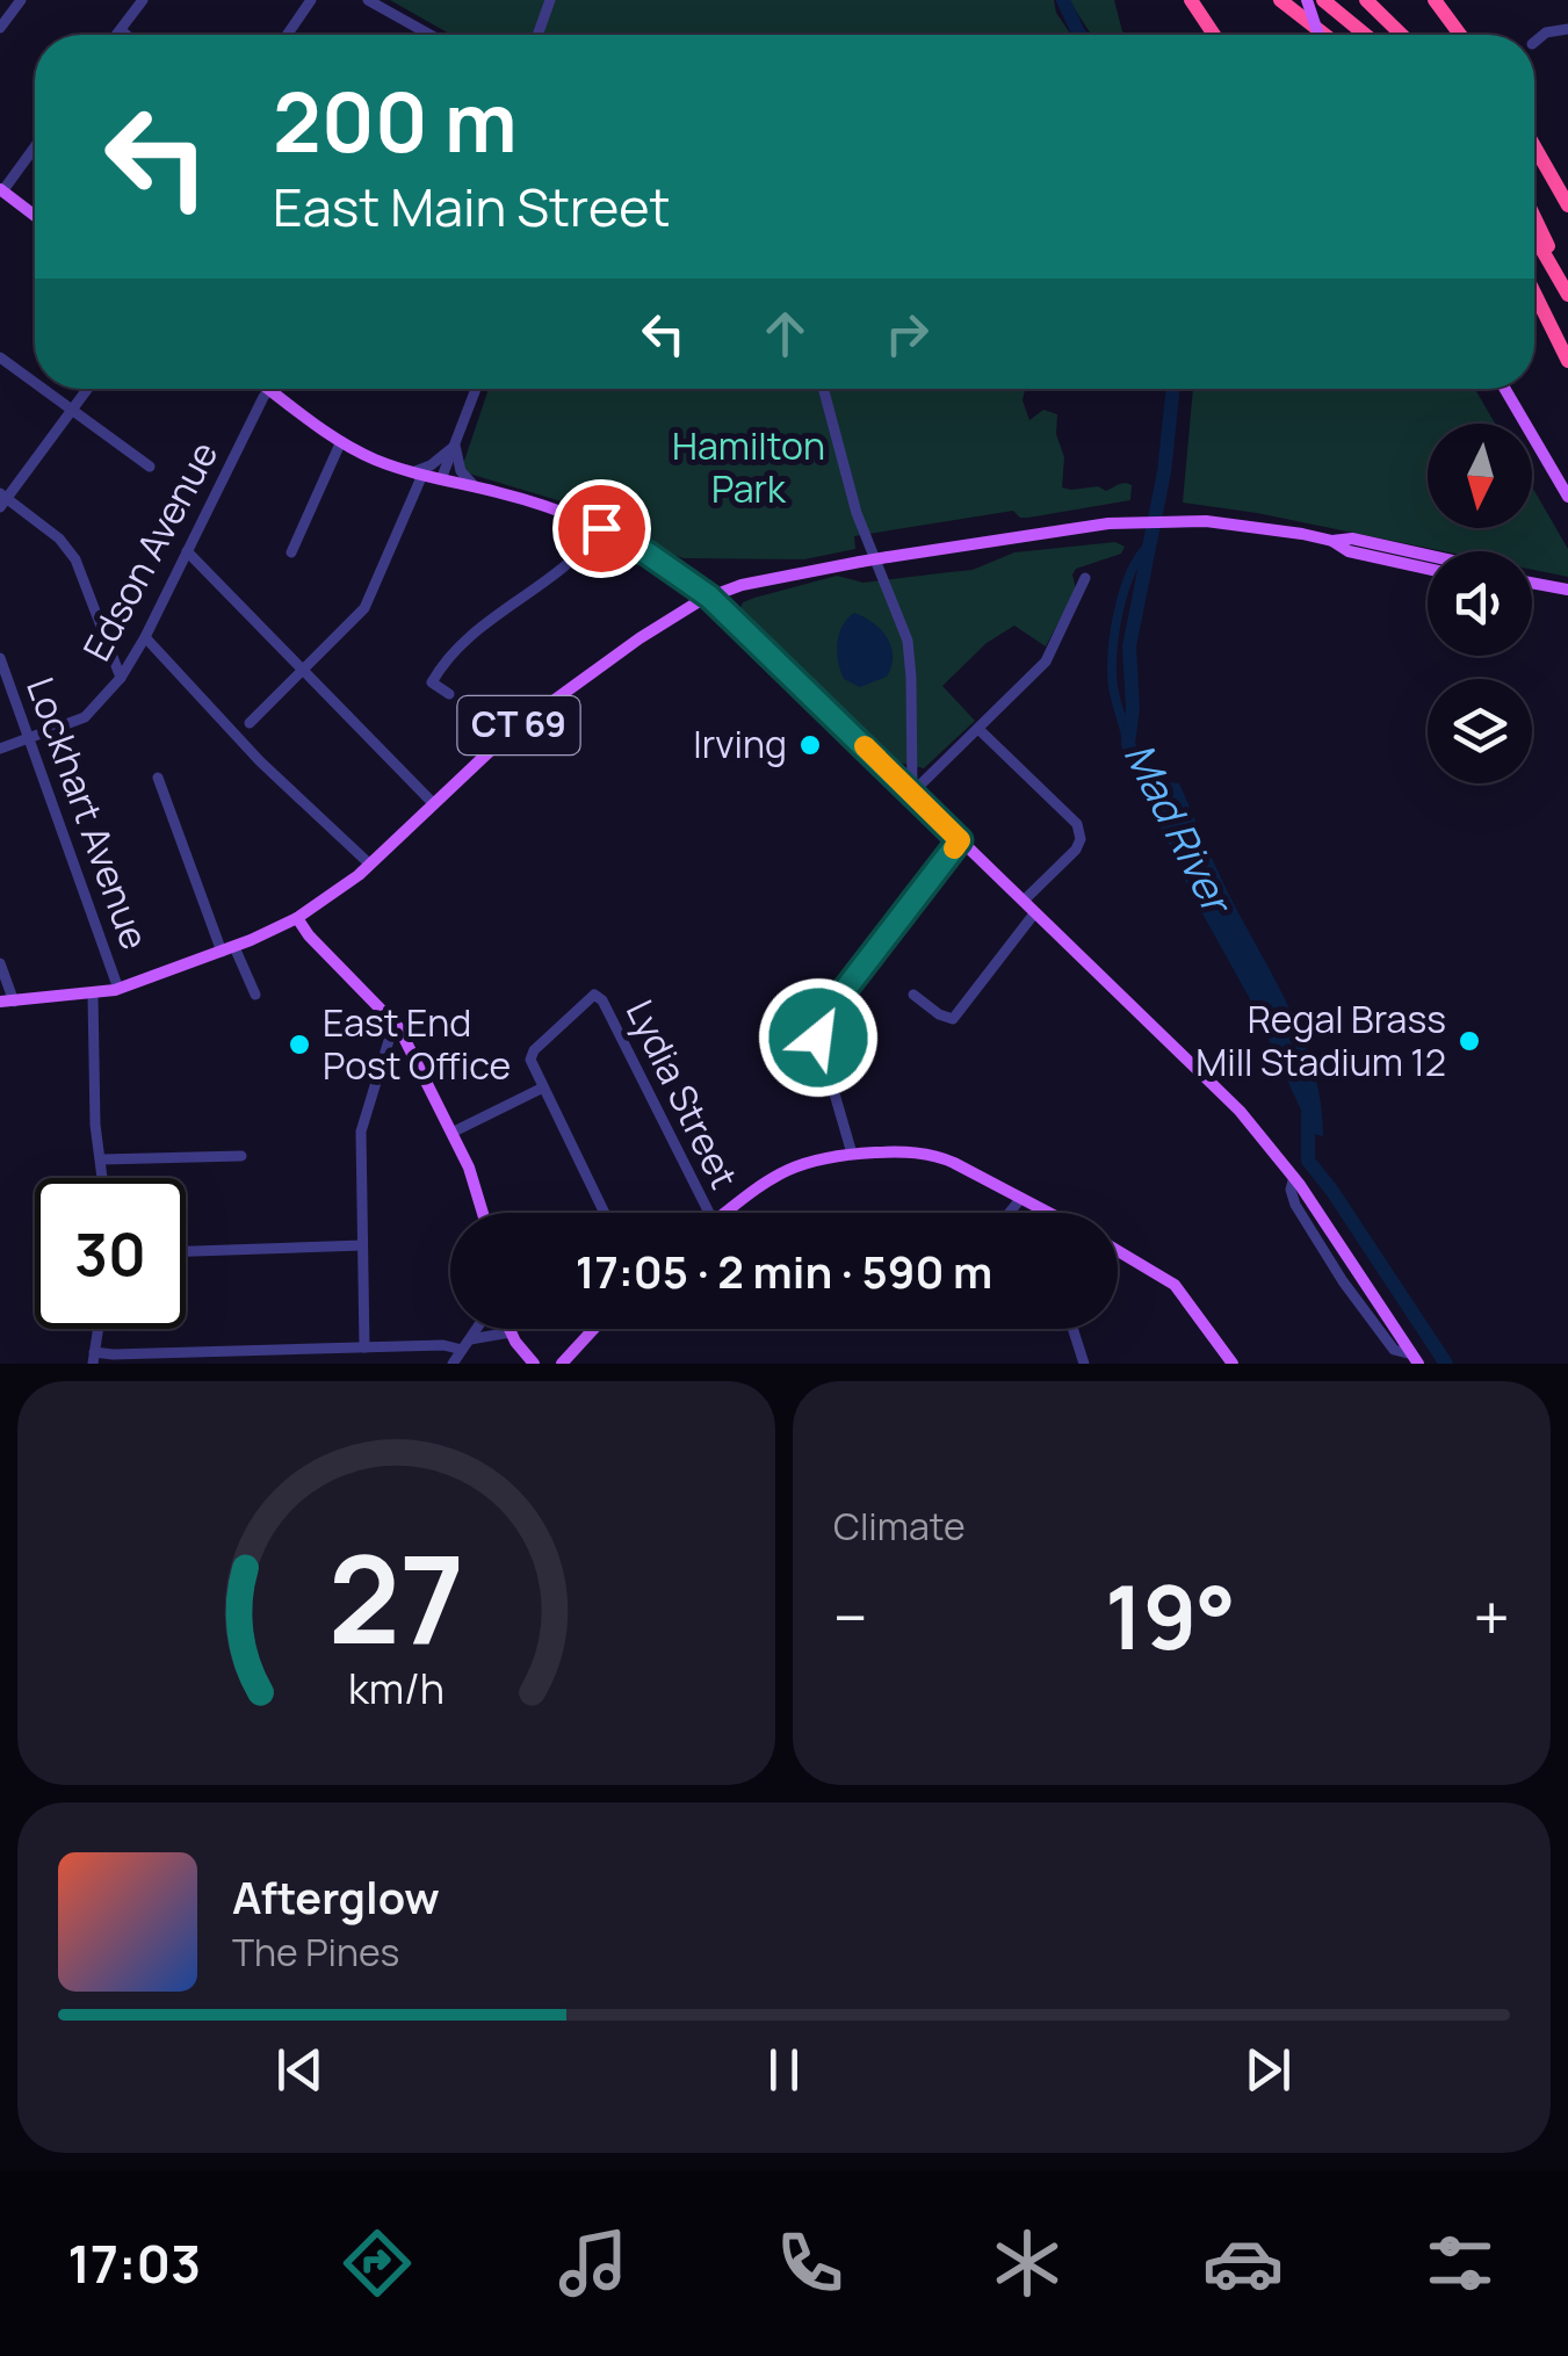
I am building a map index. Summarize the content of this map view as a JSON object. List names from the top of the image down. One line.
{"streets":{"main road":["CT 69"],"street":["Edson Avenue","Lockhart Avenue","Lydia Street"]},"crossings":[["Edson Avenue","Lockhart Avenue"],["CT 69","Lockhart Avenue"]],"water":["Mad River"],"parks":["Hamilton Park"],"places":["Irving","Regal Brass Mill Stadium 12","East End Post Office"],"north":"bottom","page":{"turn":["200 m","East Main Street"],"limit":"30","trip":"17:05 · 2 min · 590 m","tile":"Climate","heat":["−","19°","+"],"song":["Afterglow","The Pines"],"tabs":"17:03","gauge":["27","km/h"]}}
